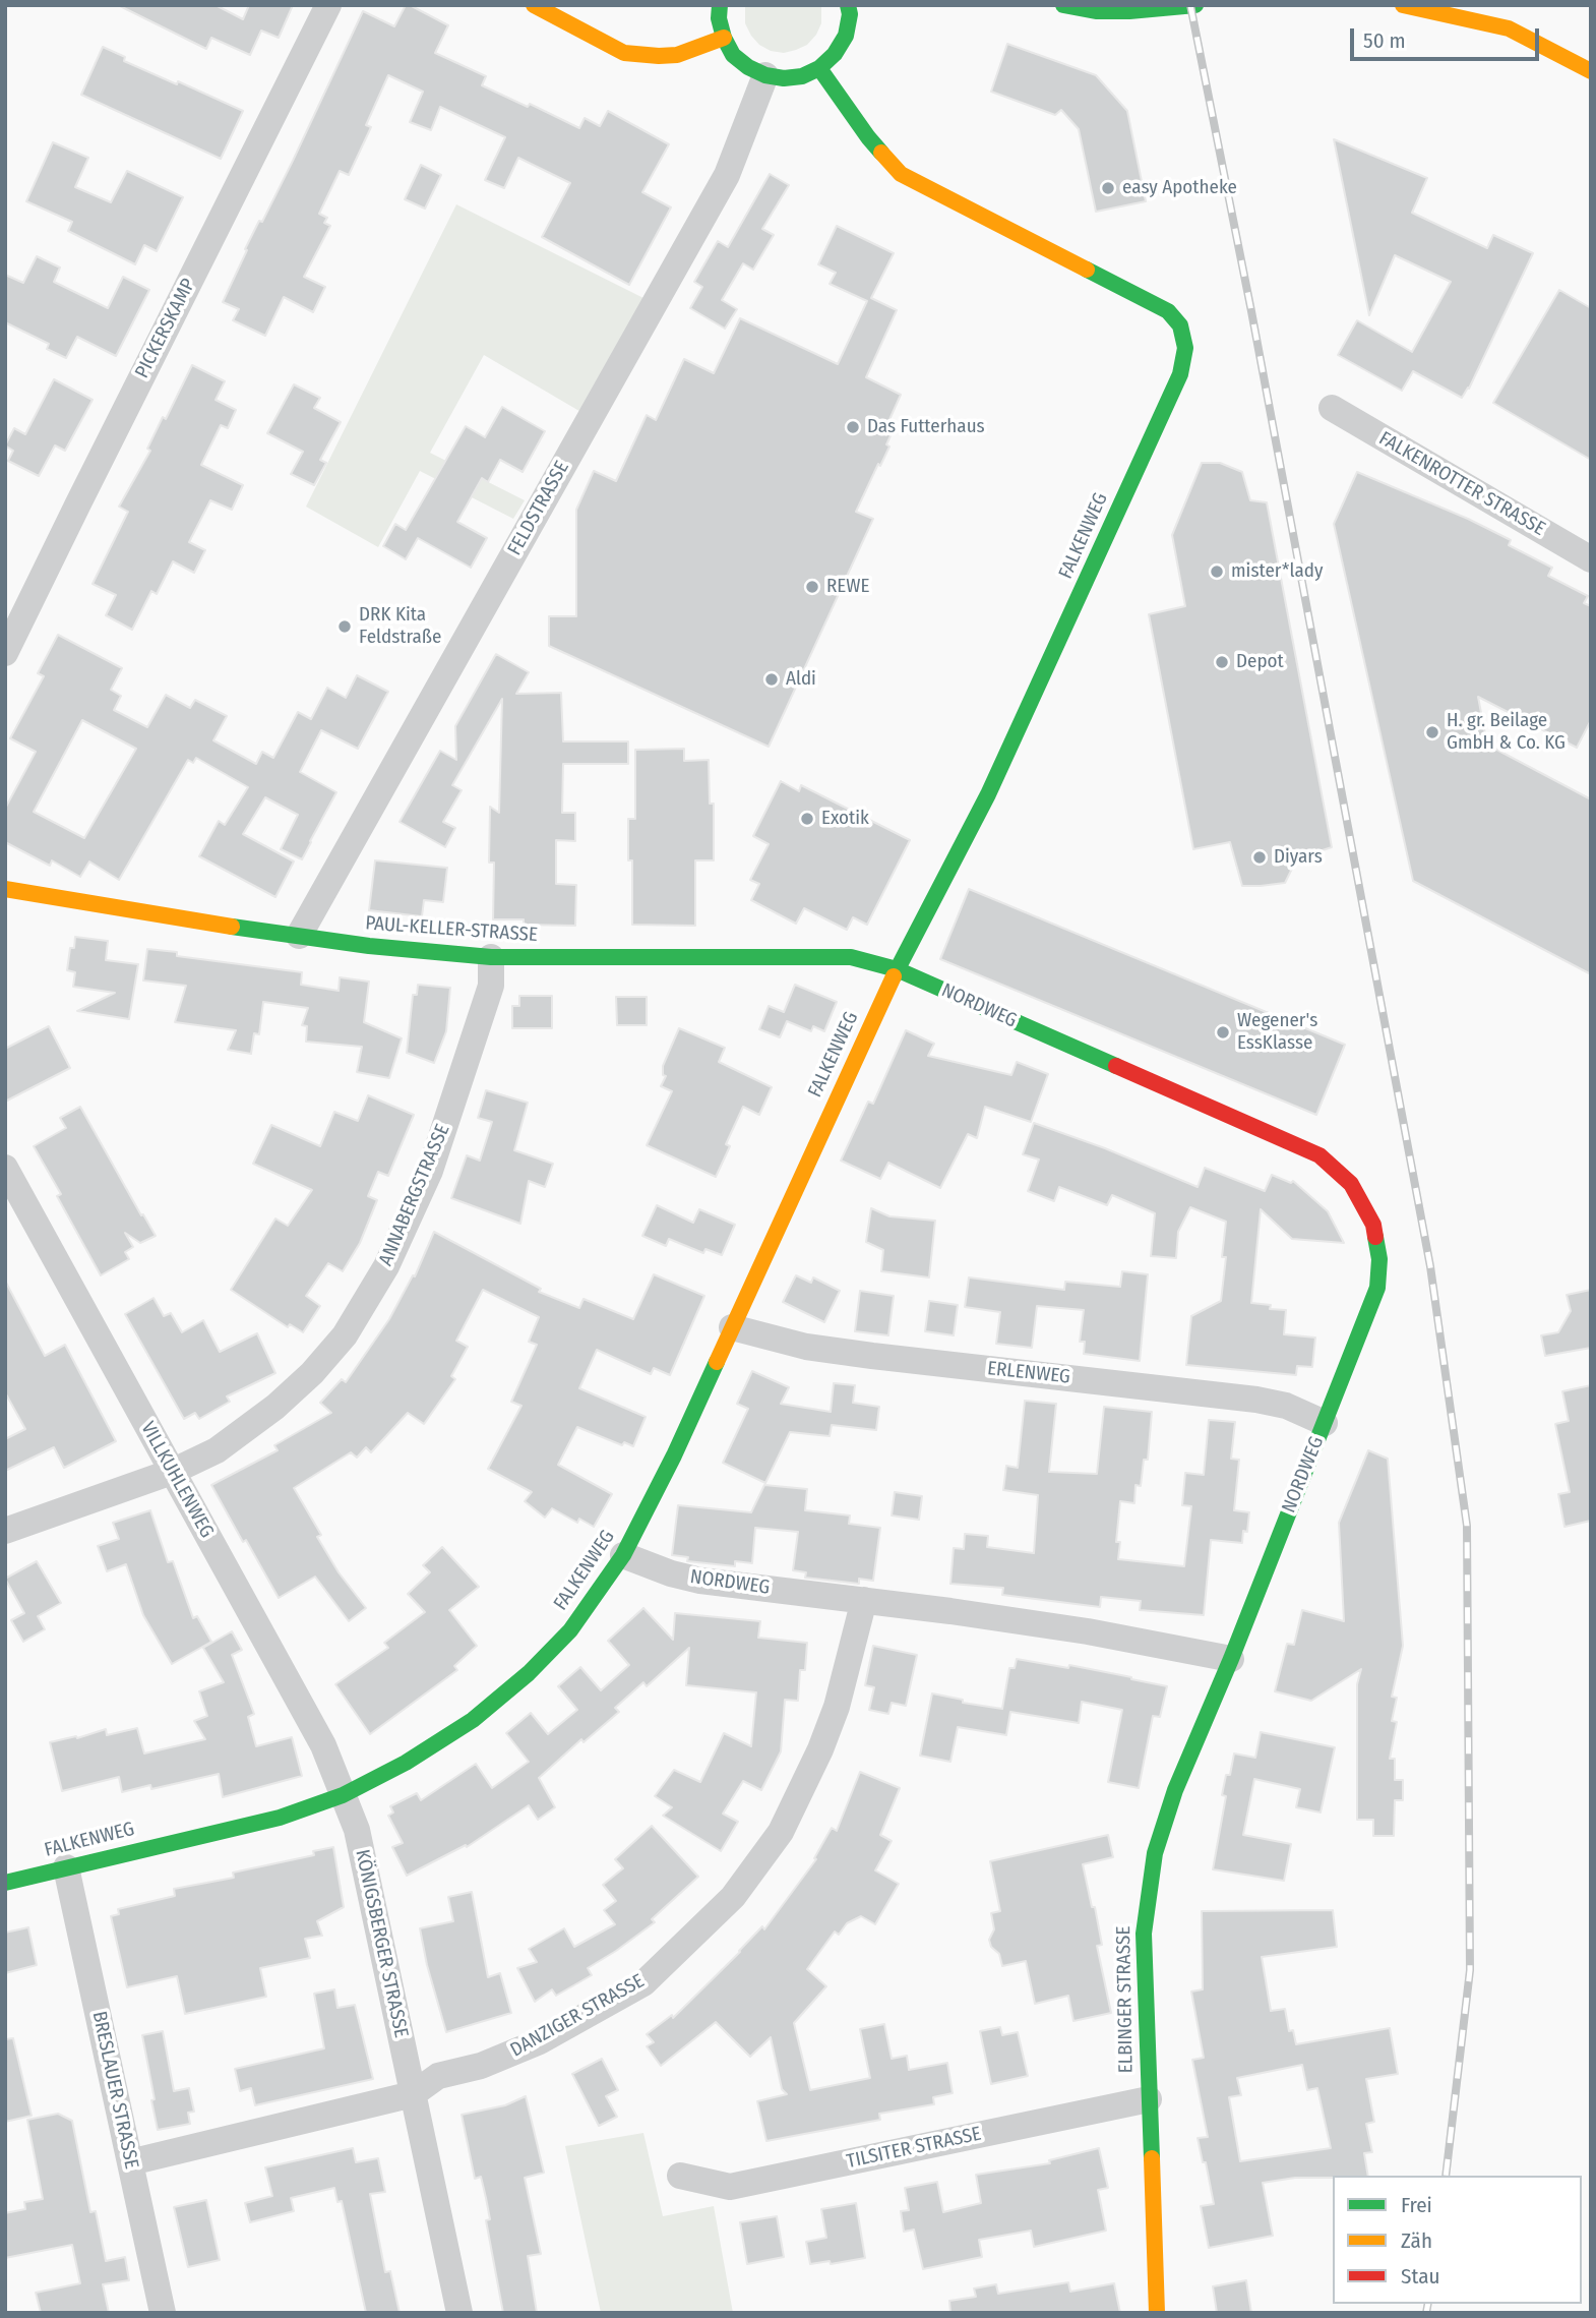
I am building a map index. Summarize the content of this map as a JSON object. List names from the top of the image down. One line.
{"streets":{"main road":["FALKENWEG","PAUL-KELLER-STRASSE","NORDWEG","ELBINGER STRASSE"],"street":["PICKERSKAMP","FALKENROTTER STRASSE","FELDSTRASSE","ANNABERGSTRASSE","ERLENWEG","VILLKUHLENWEG","KÖNIGSBERGER STRASSE","DANZIGER STRASSE","BRESLAUER STRASSE","TILSITER STRASSE"]},"crossings":[["FELDSTRASSE","PAUL-KELLER-STRASSE"],["FALKENWEG","PAUL-KELLER-STRASSE"],["FALKENWEG","NORDWEG"],["FALKENWEG","ERLENWEG"],["FALKENWEG","VILLKUHLENWEG"],["FALKENWEG","KÖNIGSBERGER STRASSE"],["FALKENWEG","BRESLAUER STRASSE"],["PAUL-KELLER-STRASSE","NORDWEG"],["PAUL-KELLER-STRASSE","ANNABERGSTRASSE"],["NORDWEG","ERLENWEG"],["NORDWEG","ELBINGER STRASSE"],["NORDWEG","DANZIGER STRASSE"],["ANNABERGSTRASSE","VILLKUHLENWEG"],["VILLKUHLENWEG","KÖNIGSBERGER STRASSE"],["KÖNIGSBERGER STRASSE","DANZIGER STRASSE"],["ELBINGER STRASSE","TILSITER STRASSE"]],"places":["easy Apotheke","Das Futterhaus","mister*lady","REWE","DRK Kita Feldstraße","Depot","Aldi","H. gr. Beilage GmbH & Co. KG","Exotik","Diyars","Wegener's EssKlasse"],"legend":["Frei","Zäh","Stau"],"scale_bar":"50 m"}
